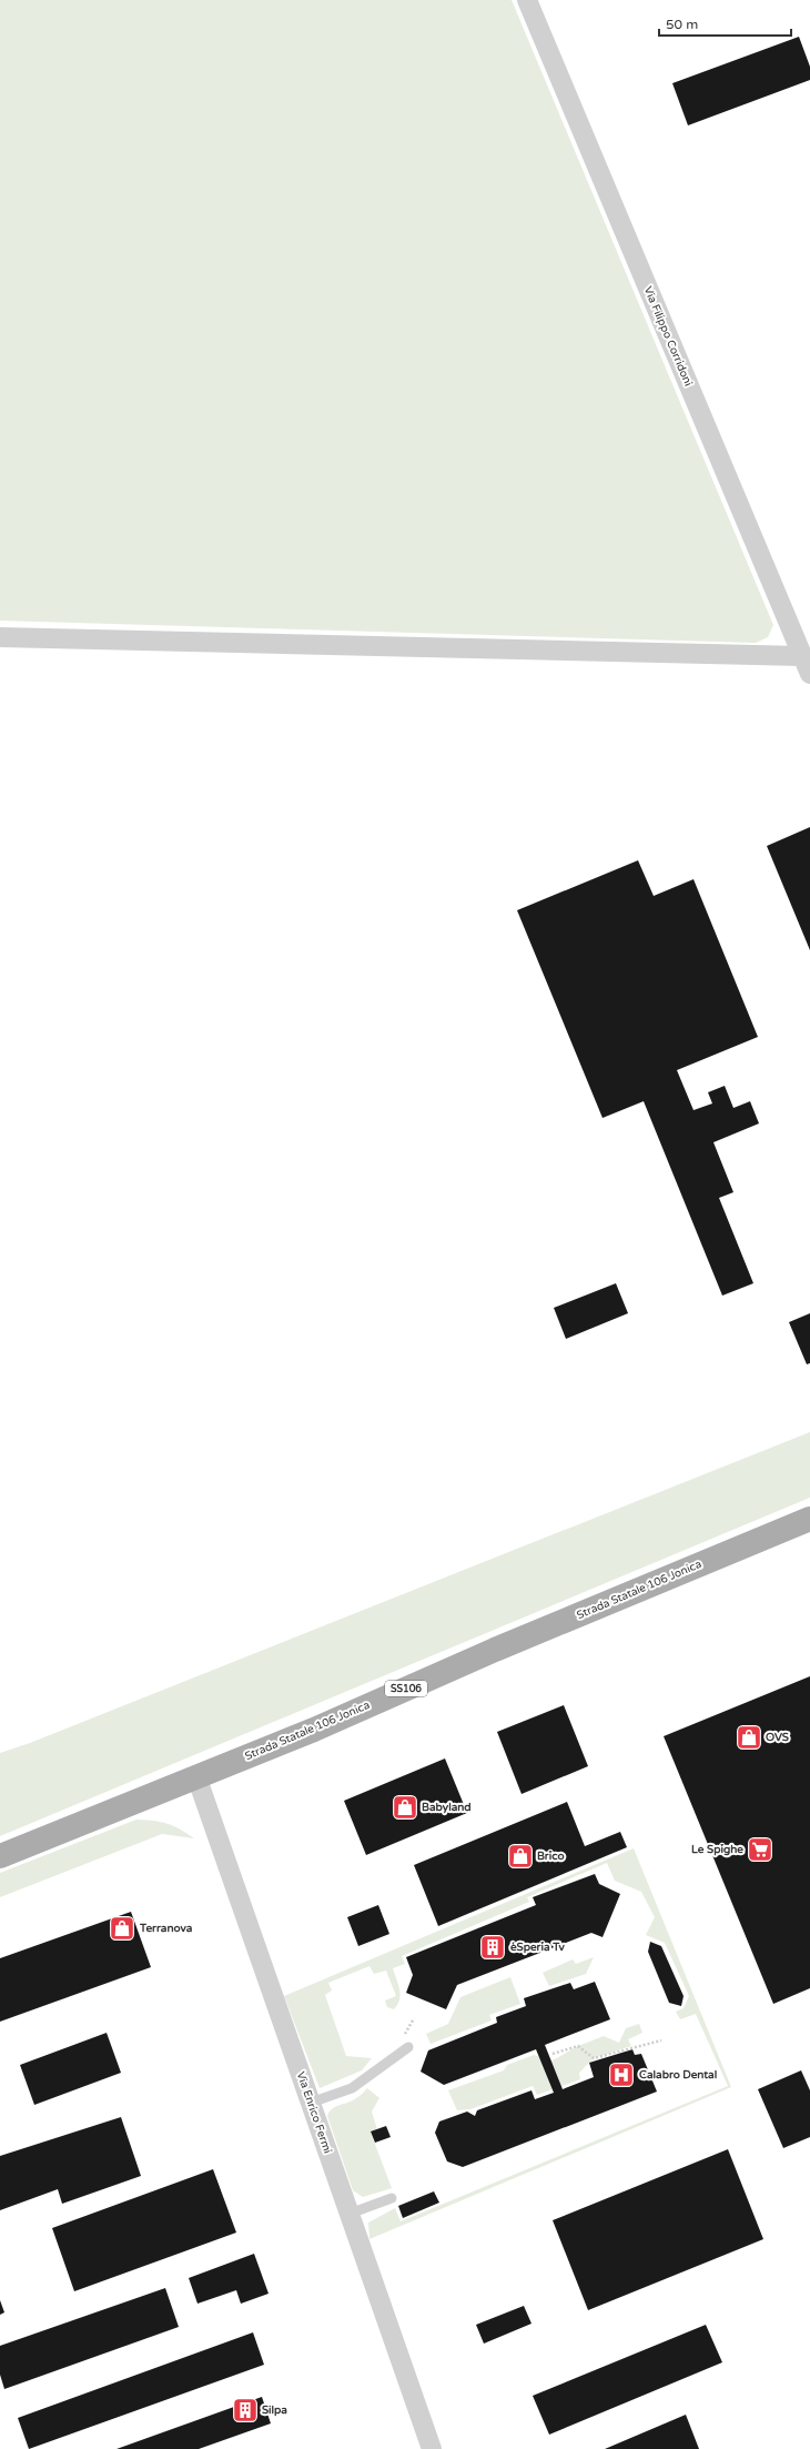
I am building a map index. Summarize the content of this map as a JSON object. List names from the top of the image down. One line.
{"streets":{"main road":["Strada Statale 106 Jonica","SS106"],"street":["Via Filippo Corridoni","Via Enrico Fermi"]},"crossings":[["Strada Statale 106 Jonica","Via Enrico Fermi"]],"places":{"shop":["OVS","Babyland","Brico","Terranova"],"supermarket":["Le Spighe"],"building":["èSperia Tv","Silpa"],"hospital":["Calabro Dental"]},"scale_bar":"50 m"}
